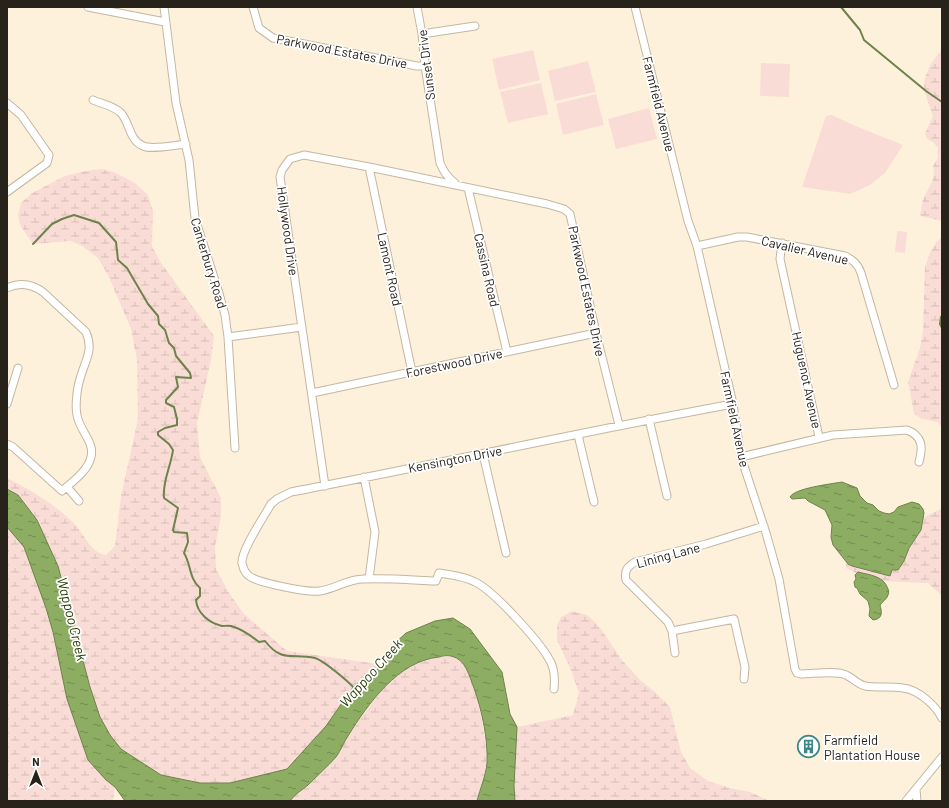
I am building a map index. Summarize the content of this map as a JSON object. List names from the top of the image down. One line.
{"streets":{"street":["Parkwood Estates Drive","Sunset Drive","Farmfield Avenue","Hollywood Drive","Cavalier Avenue","Canterbury Road","Lamont Road","Cassina Road","Forestwood Drive","Huguenot Avenue","Kensington Drive","Lining Lane"]},"crossings":[["Parkwood Estates Drive","Sunset Drive"],["Parkwood Estates Drive","Hollywood Drive"],["Parkwood Estates Drive","Cassina Road"],["Parkwood Estates Drive","Forestwood Drive"],["Parkwood Estates Drive","Kensington Drive"],["Sunset Drive","Hollywood Drive"],["Farmfield Avenue","Cavalier Avenue"],["Farmfield Avenue","Huguenot Avenue"],["Farmfield Avenue","Kensington Drive"],["Farmfield Avenue","Lining Lane"],["Hollywood Drive","Lamont Road"],["Hollywood Drive","Cassina Road"],["Hollywood Drive","Forestwood Drive"],["Hollywood Drive","Kensington Drive"],["Cavalier Avenue","Huguenot Avenue"],["Lamont Road","Forestwood Drive"],["Cassina Road","Forestwood Drive"]],"water":["Wappoo Creek"],"places":{"building":["Farmfield Plantation House"]},"north":"top"}
